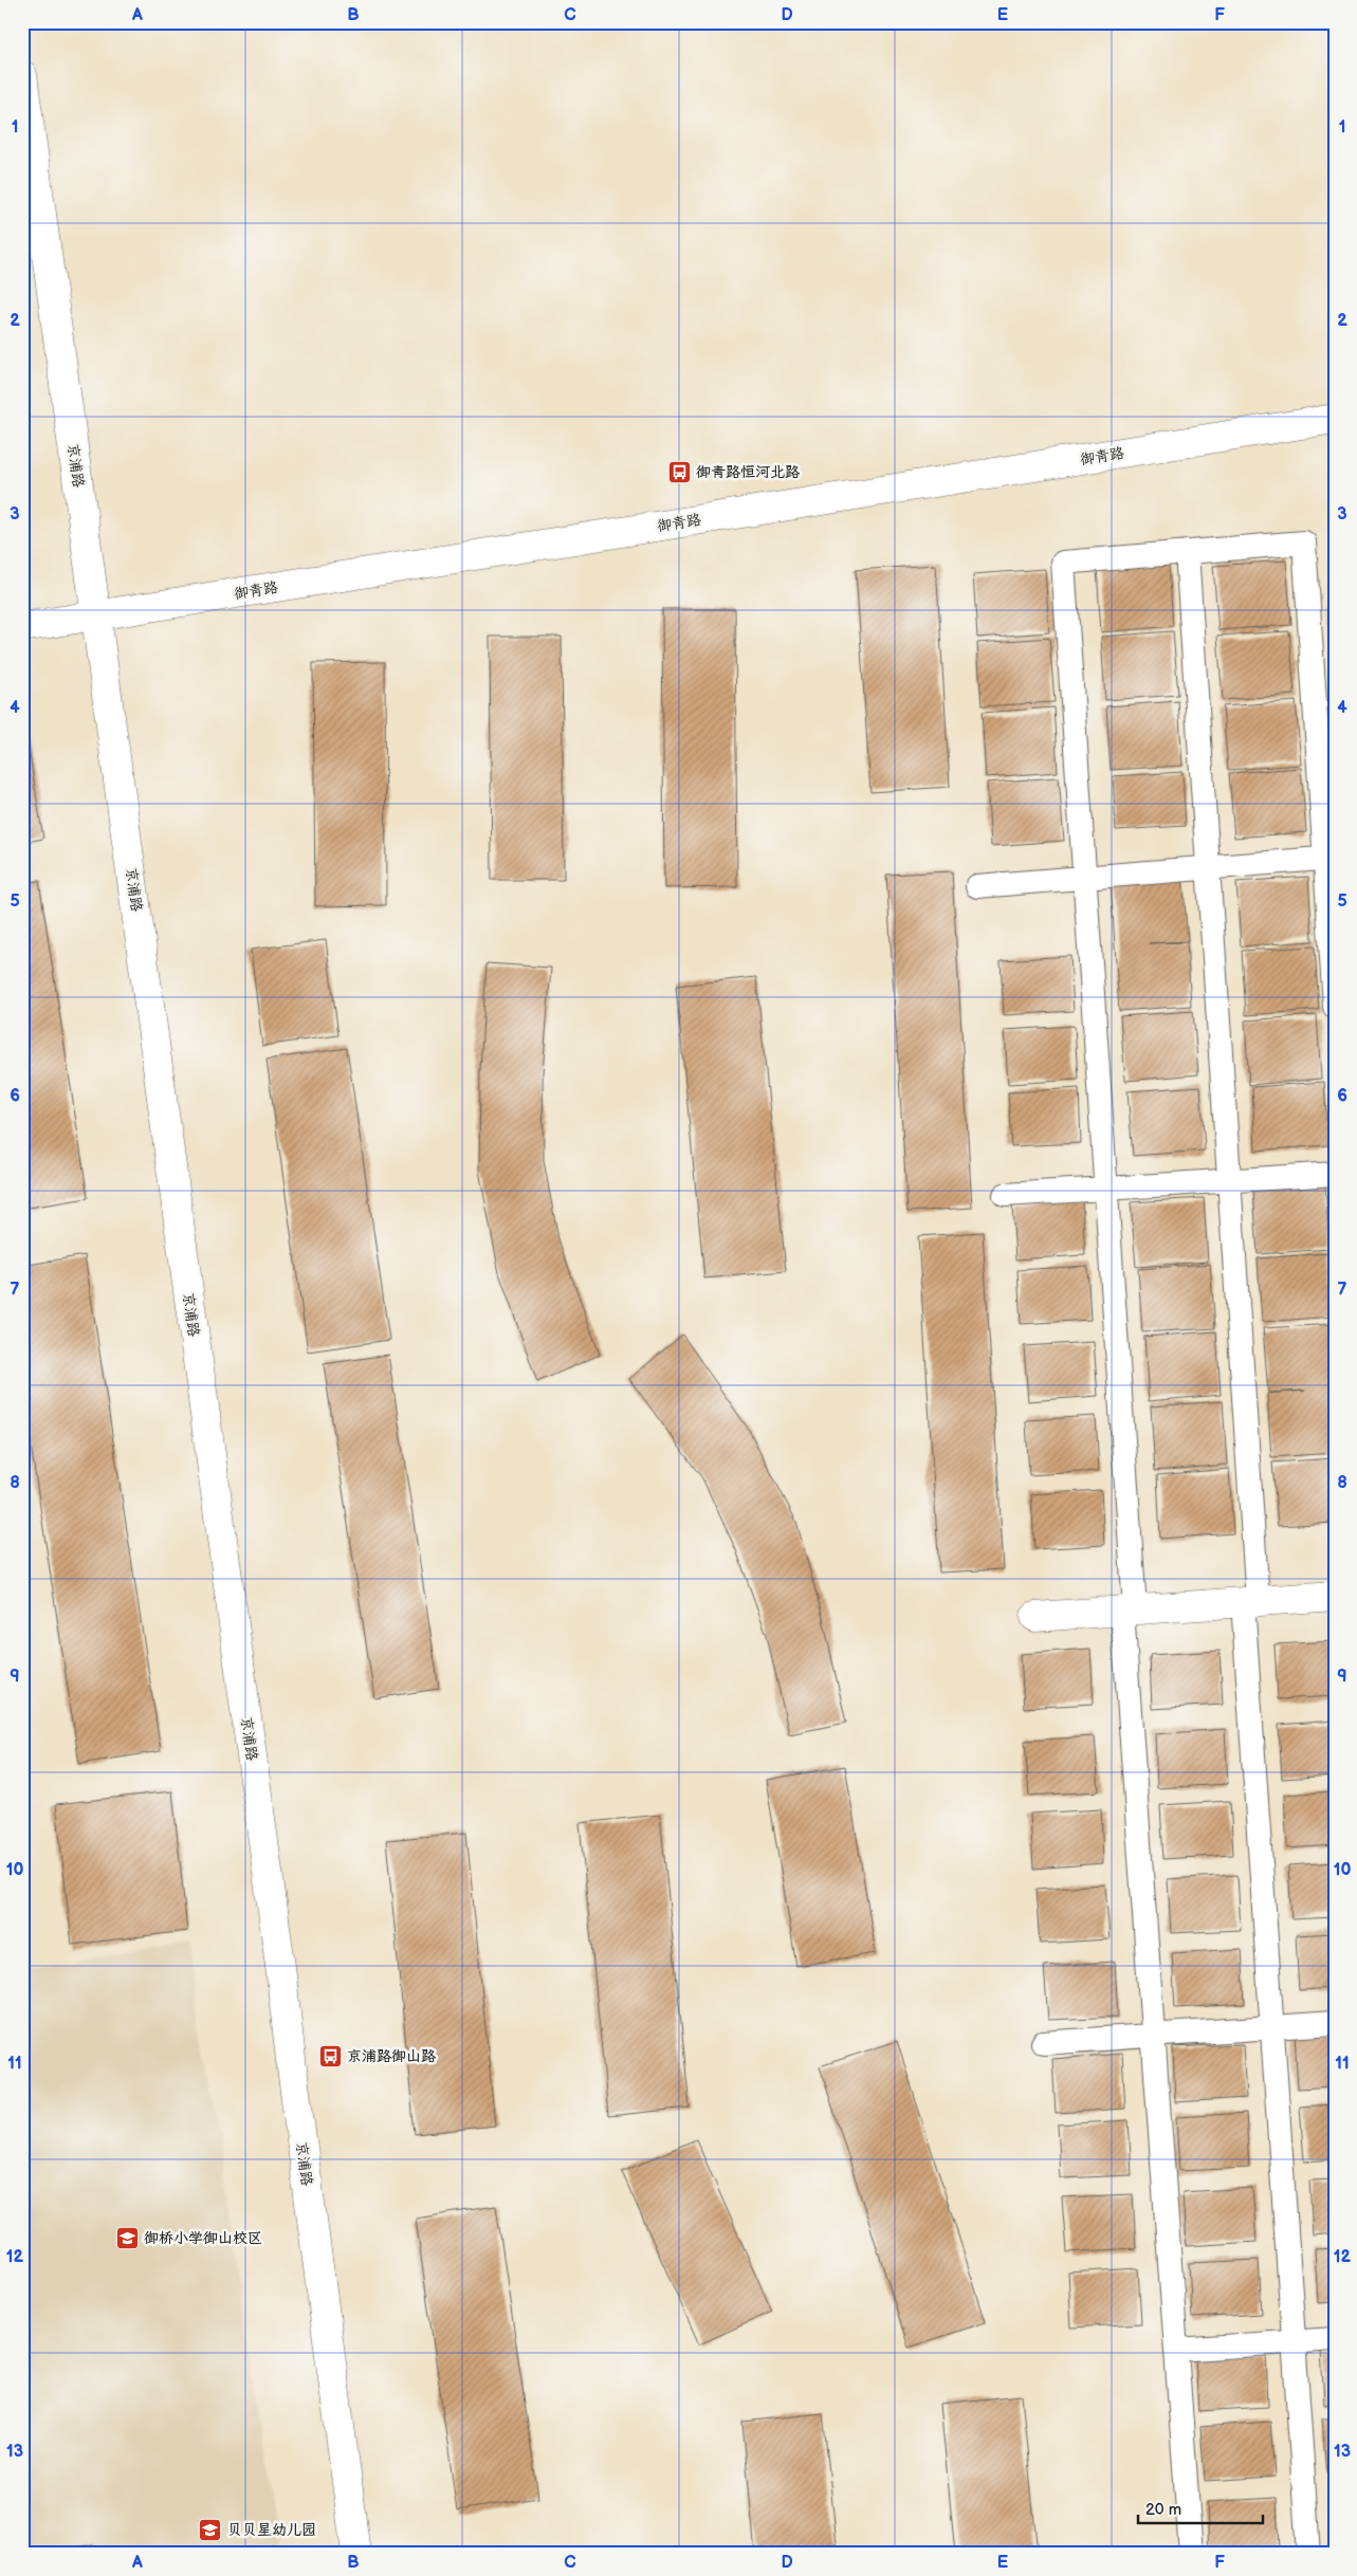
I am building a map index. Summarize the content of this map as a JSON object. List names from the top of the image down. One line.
{"streets":{"street":["御青路","京浦路"]},"crossings":[["御青路","京浦路"]],"places":{"bus stop":["御青路恒河北路","京浦路御山路"],"school or university":["御桥小学御山校区","贝贝星幼儿园"]},"scale_bar":"20 m","grid":{"columns":["A","B","C","D","E","F"],"rows":["1","2","3","4","5","6","7","8","9","10","11","12","13"]}}
